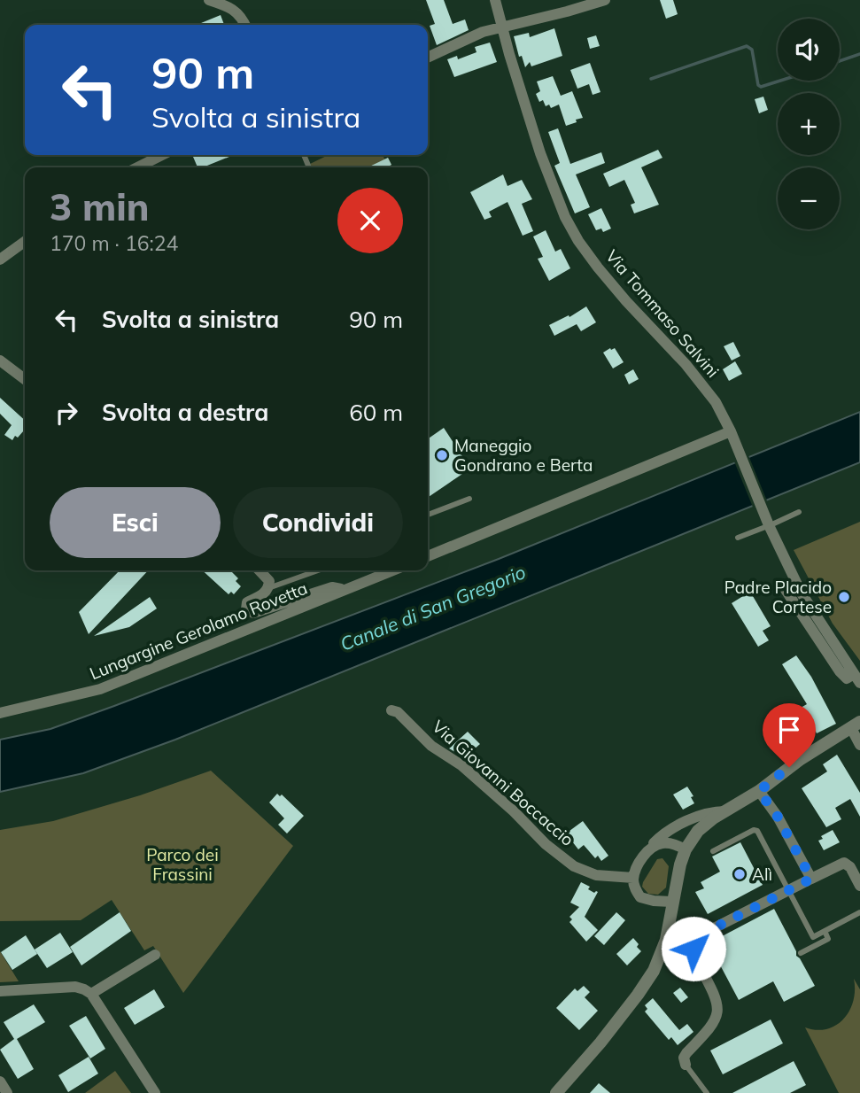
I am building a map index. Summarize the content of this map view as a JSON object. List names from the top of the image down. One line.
{"streets":{"street":["Via Tommaso Salvini","Lungargine Gerolamo Rovetta","Via Giovanni Boccaccio"]},"water":["Canale di San Gregorio"],"parks":["Parco dei Frassini"],"places":["Maneggio Gondrano e Berta","Padre Placido Cortese","Alì"],"page":{"map_buttons":["+","−"],"turn":["90 m","Svolta a sinistra"],"heading":["3 min","170 m · 16:24"],"list":[{"name":"Svolta a sinistra","value":"90 m"},{"name":"Svolta a destra","value":"60 m"}],"buttons":["Esci","Condividi"]}}
